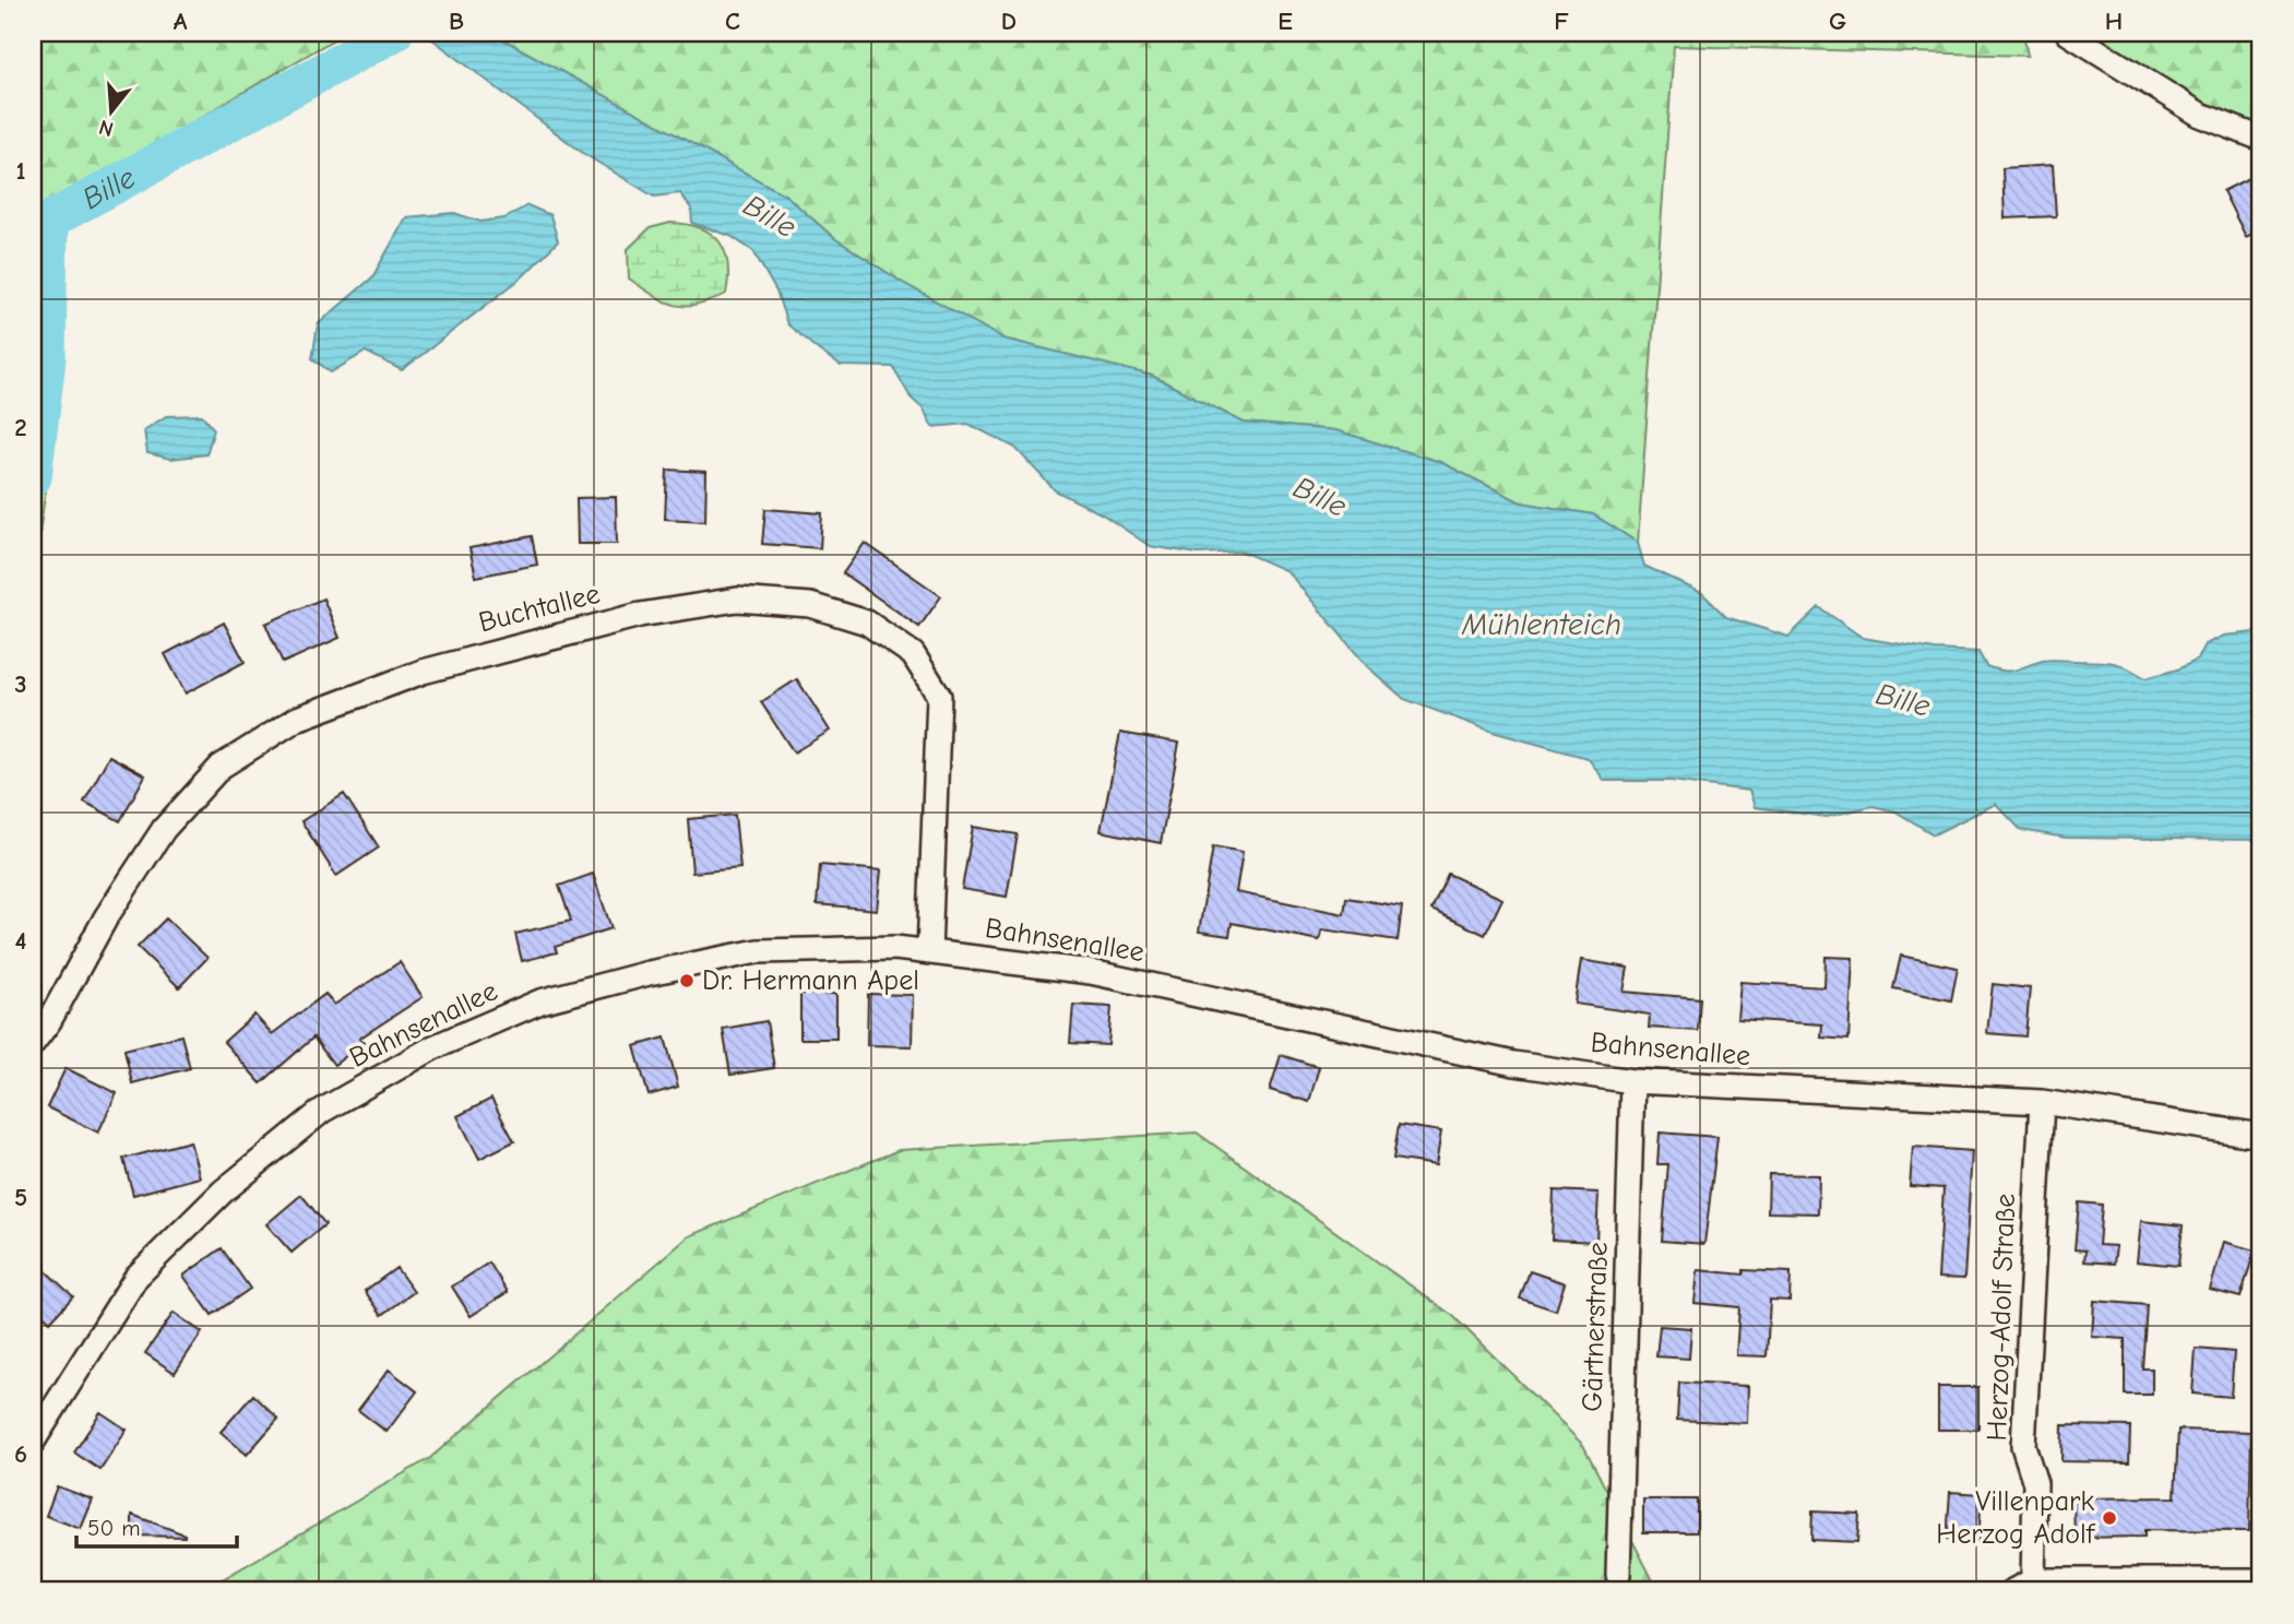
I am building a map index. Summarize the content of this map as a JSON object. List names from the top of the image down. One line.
{"streets":{"street":["Buchtallee","Bahnsenallee","Herzog-Adolf Straße","Gärtnerstraße"]},"crossings":[["Buchtallee","Bahnsenallee"],["Bahnsenallee","Herzog-Adolf Straße"],["Bahnsenallee","Gärtnerstraße"]],"water":["Bille","Mühlenteich"],"places":["Dr. Hermann Apel","Villenpark Herzog Adolf"],"scale_bar":"50 m","north":"bottom","grid":{"columns":["A","B","C","D","E","F","G","H"],"rows":["1","2","3","4","5","6"]}}
